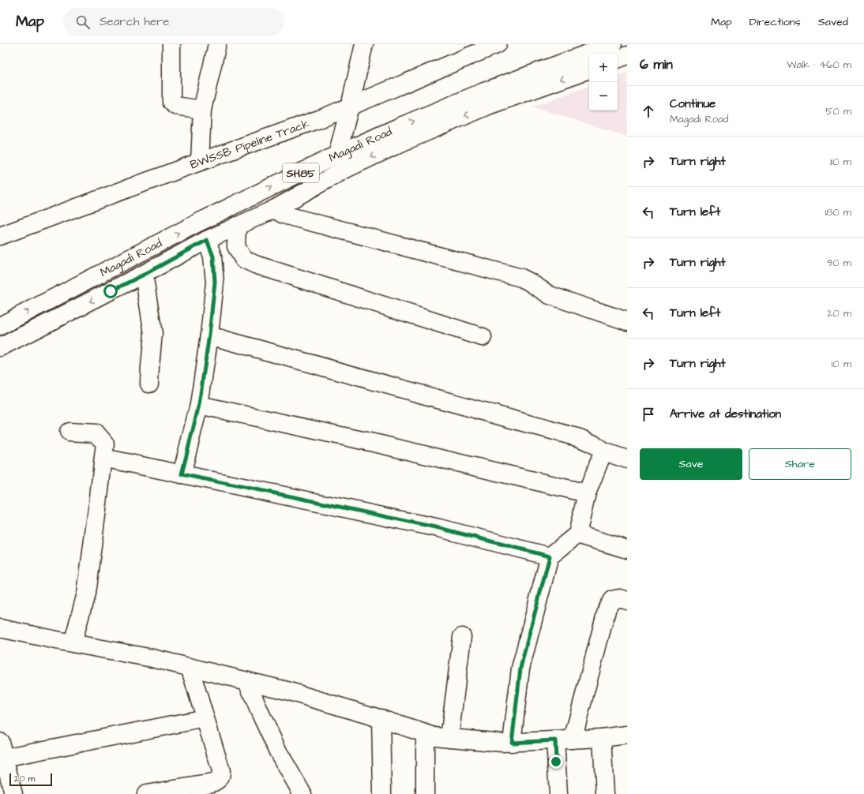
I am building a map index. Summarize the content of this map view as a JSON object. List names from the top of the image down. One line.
{"streets":{"street":["BWSSB Pipeline Track","Magadi Road","SH85"]},"scale_bar":"20 m","page":{"header":"Map","search":"Search here","nav":["Map","Directions","Saved"],"heading":["6 min","Walk · 460 m"],"map_buttons":["+","−"],"list":[["Continue","Magadi Road","50 m"],["Turn right","110 m"],["Turn left","180 m"],["Turn right","90 m"],["Turn left","20 m"],["Turn right","10 m"],"Arrive at destination"],"buttons":["Save","Share"],"scale":"20 m"}}
